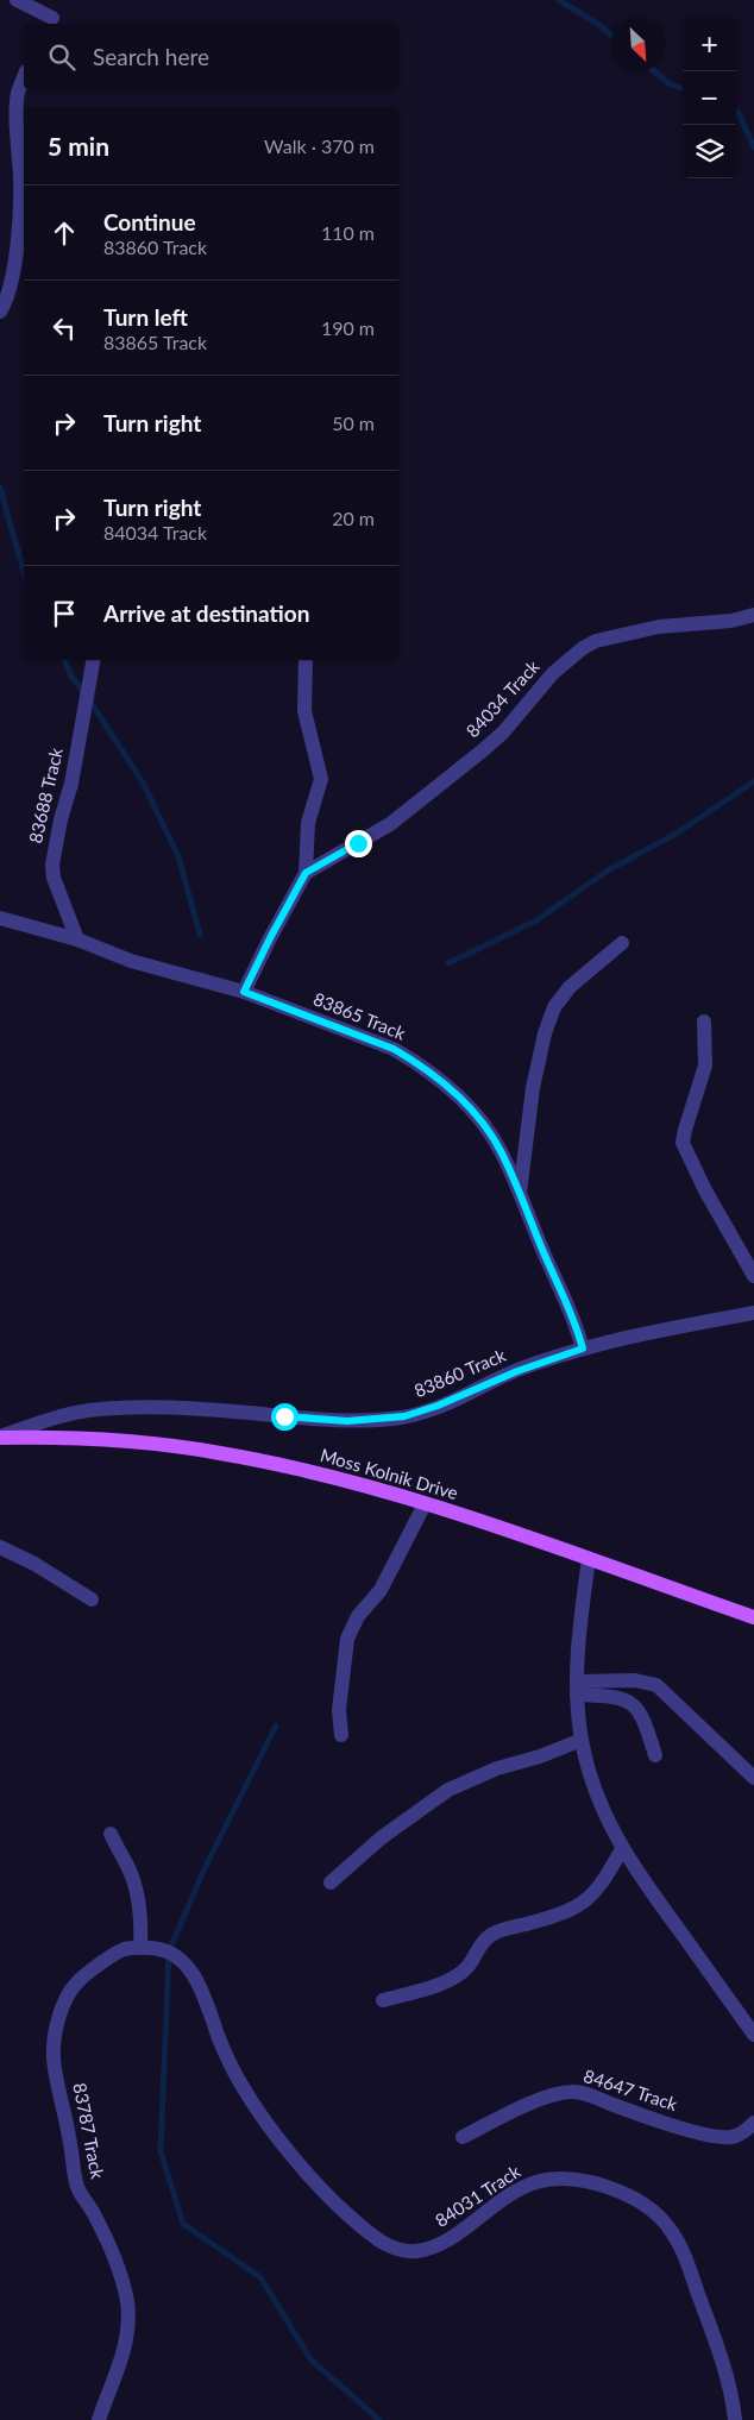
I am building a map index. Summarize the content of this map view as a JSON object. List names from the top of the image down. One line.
{"streets":{"main road":["Moss Kolnik Drive"],"street":["84034 Track","83688 Track","83865 Track","83860 Track","84647 Track","83787 Track","84031 Track"]},"crossings":[["83688 Track","83865 Track"],["83865 Track","83860 Track"],["83860 Track","Moss Kolnik Drive"],["83787 Track","84031 Track"]],"north":"bottom right","page":{"map_buttons":["+","−"],"search":"Search here","heading":["5 min","Walk · 370 m"],"list":[["Continue","83860 Track","110 m"],["Turn left","83865 Track","190 m"],["Turn right","50 m"],["Turn right","84034 Track","20 m"],"Arrive at destination"]}}
